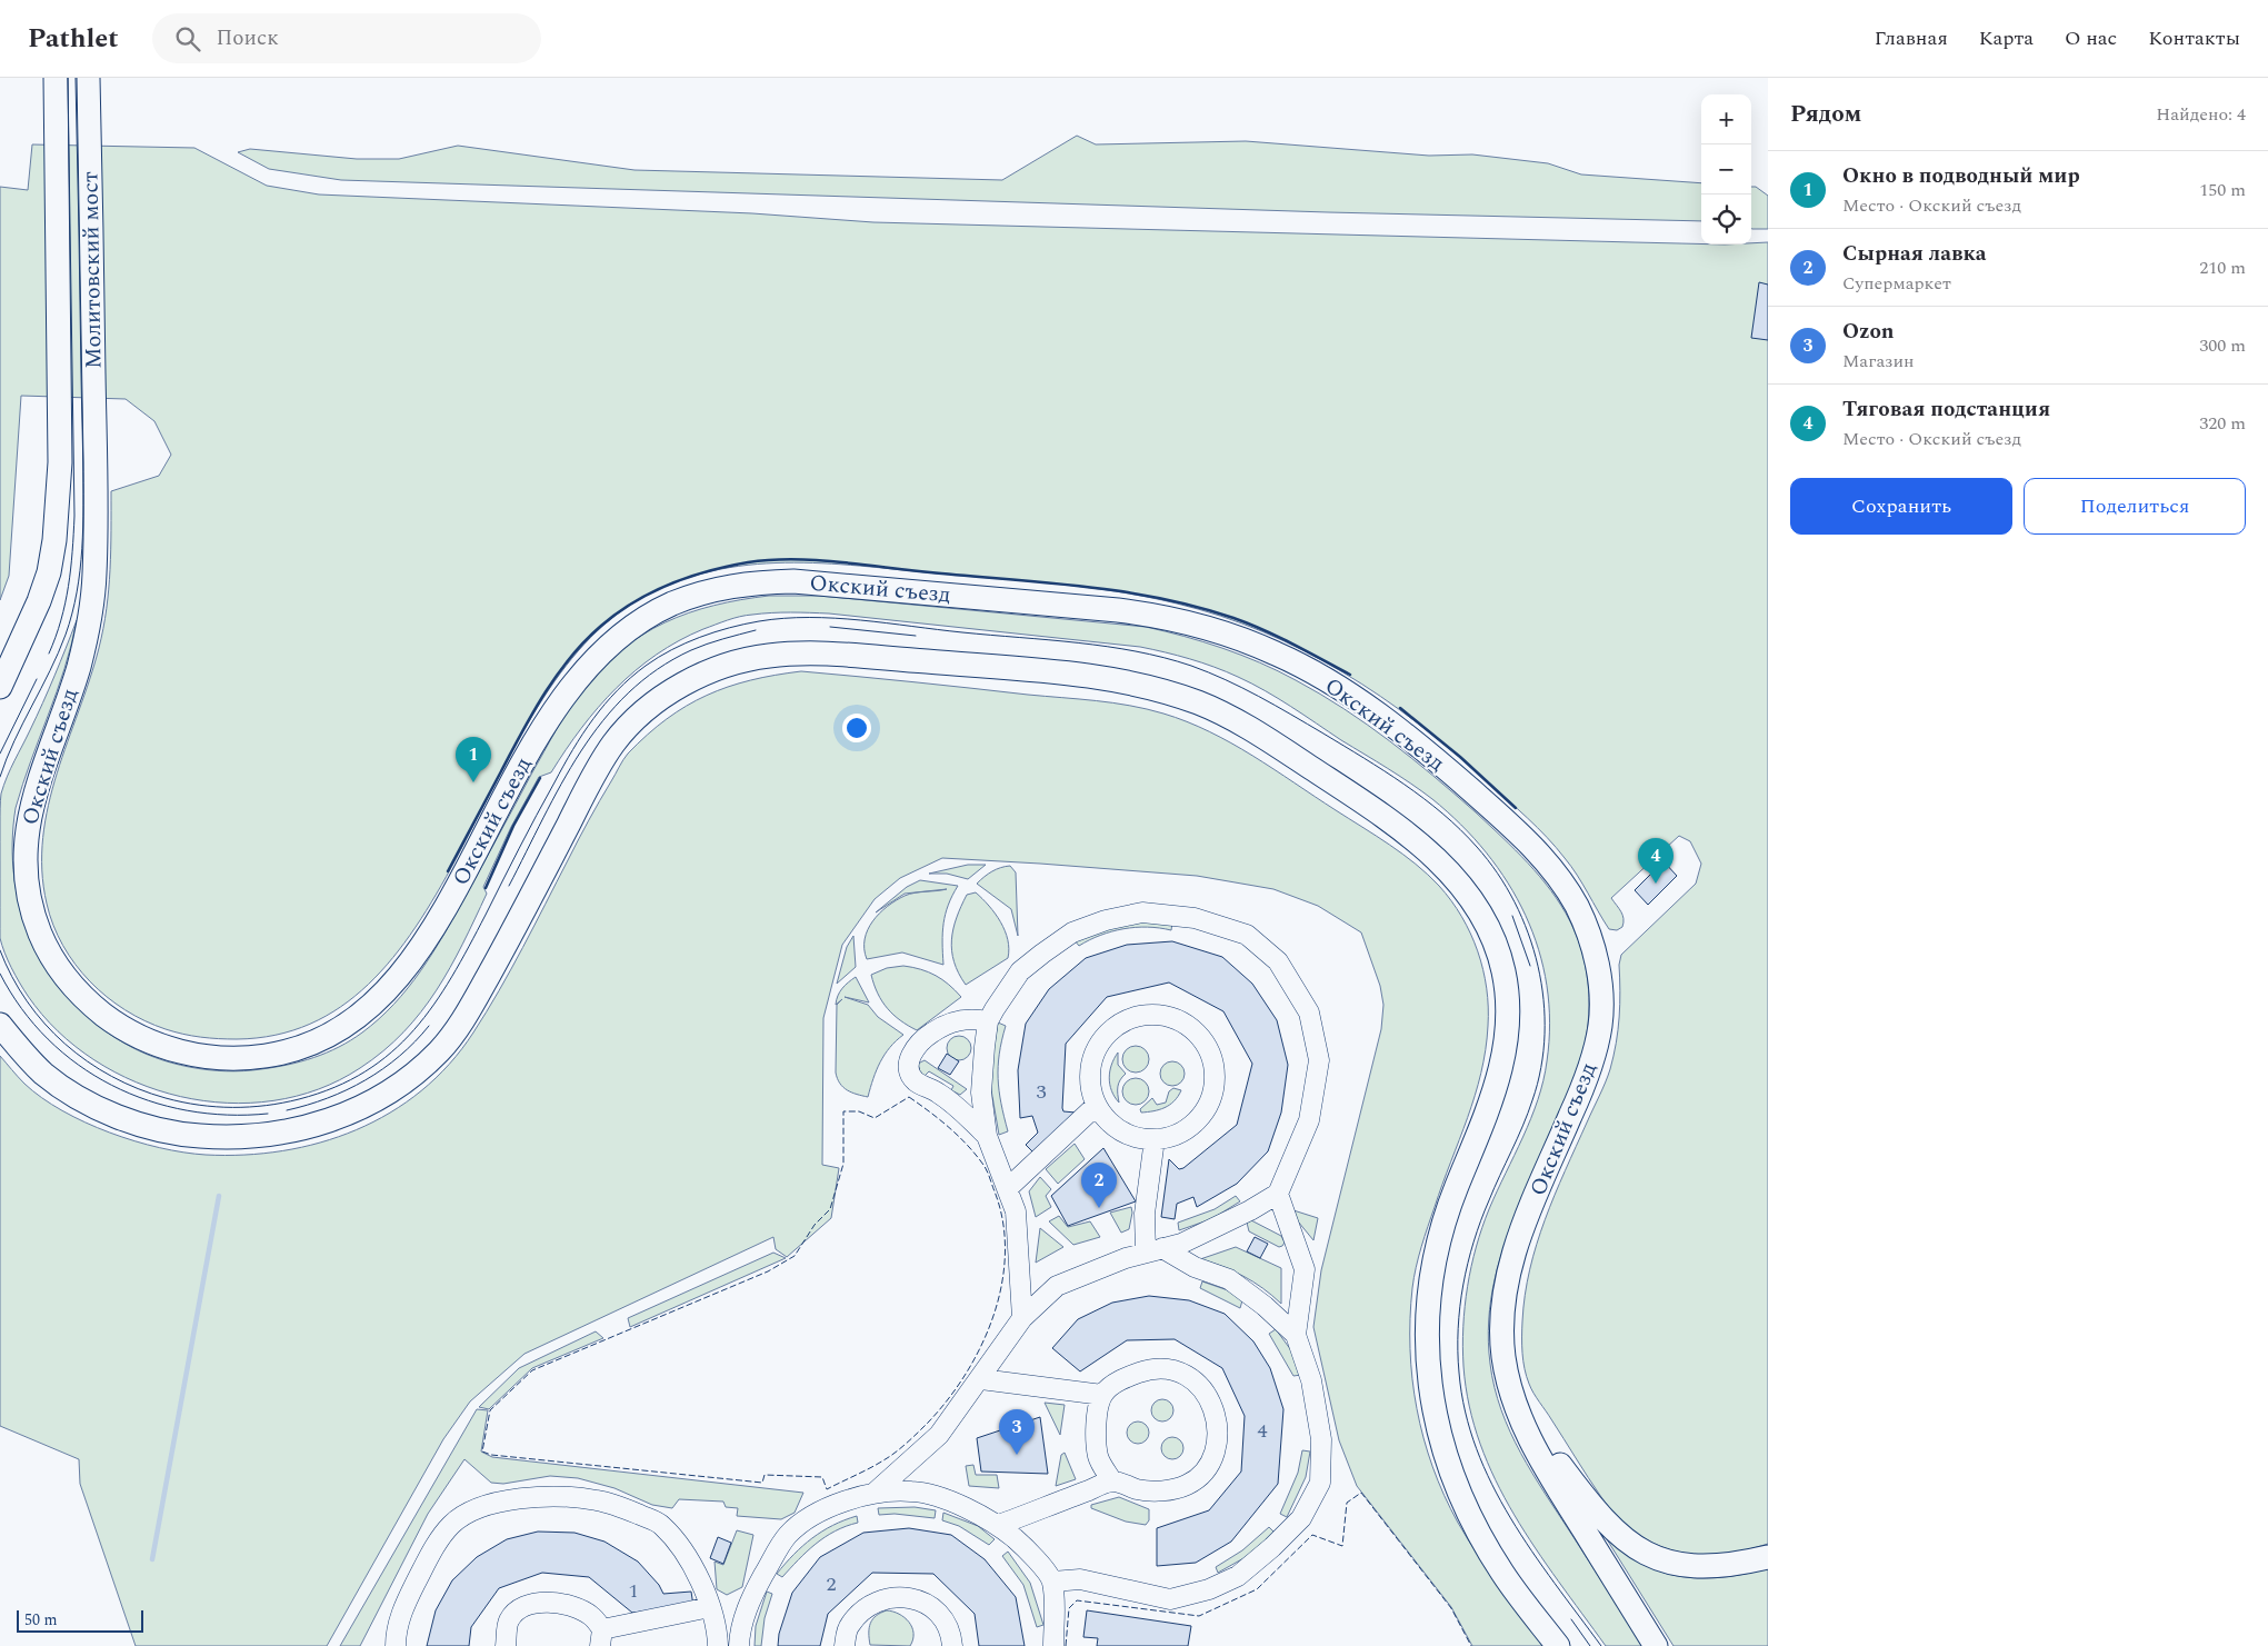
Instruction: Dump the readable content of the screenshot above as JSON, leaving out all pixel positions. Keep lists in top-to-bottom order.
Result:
{
  "streets": {
    "main road": ["Молитовский мост", "Окский съезд"]
  },
  "crossings": [
    ["Молитовский мост", "Окский съезд"]
  ],
  "house_numbers": [
    "3",
    "4",
    "2",
    "1"
  ],
  "scale_bar": "50 m",
  "page": {
    "header": "Pathlet",
    "search": "Поиск",
    "nav": [
      "Главная",
      "Карта",
      "О нас",
      "Контакты"
    ],
    "heading": ["Рядом", "Найдено: 4"],
    "map_buttons": ["+", "−"],
    "list": [
      {
        "mark": "1",
        "name": "Окно в подводный мир",
        "note": "Место · Окский съезд",
        "value": "150 m"
      },
      {
        "mark": "2",
        "name": "Сырная лавка",
        "note": "Супермаркет",
        "value": "210 m"
      },
      {
        "mark": "3",
        "name": "Ozon",
        "note": "Магазин",
        "value": "300 m"
      },
      {
        "mark": "4",
        "name": "Тяговая подстанция",
        "note": "Место · Окский съезд",
        "value": "320 m"
      }
    ],
    "buttons": ["Сохранить", "Поделиться"],
    "pins": [
      "1",
      "4",
      "2",
      "3"
    ],
    "scale": "50 m"
  }
}
